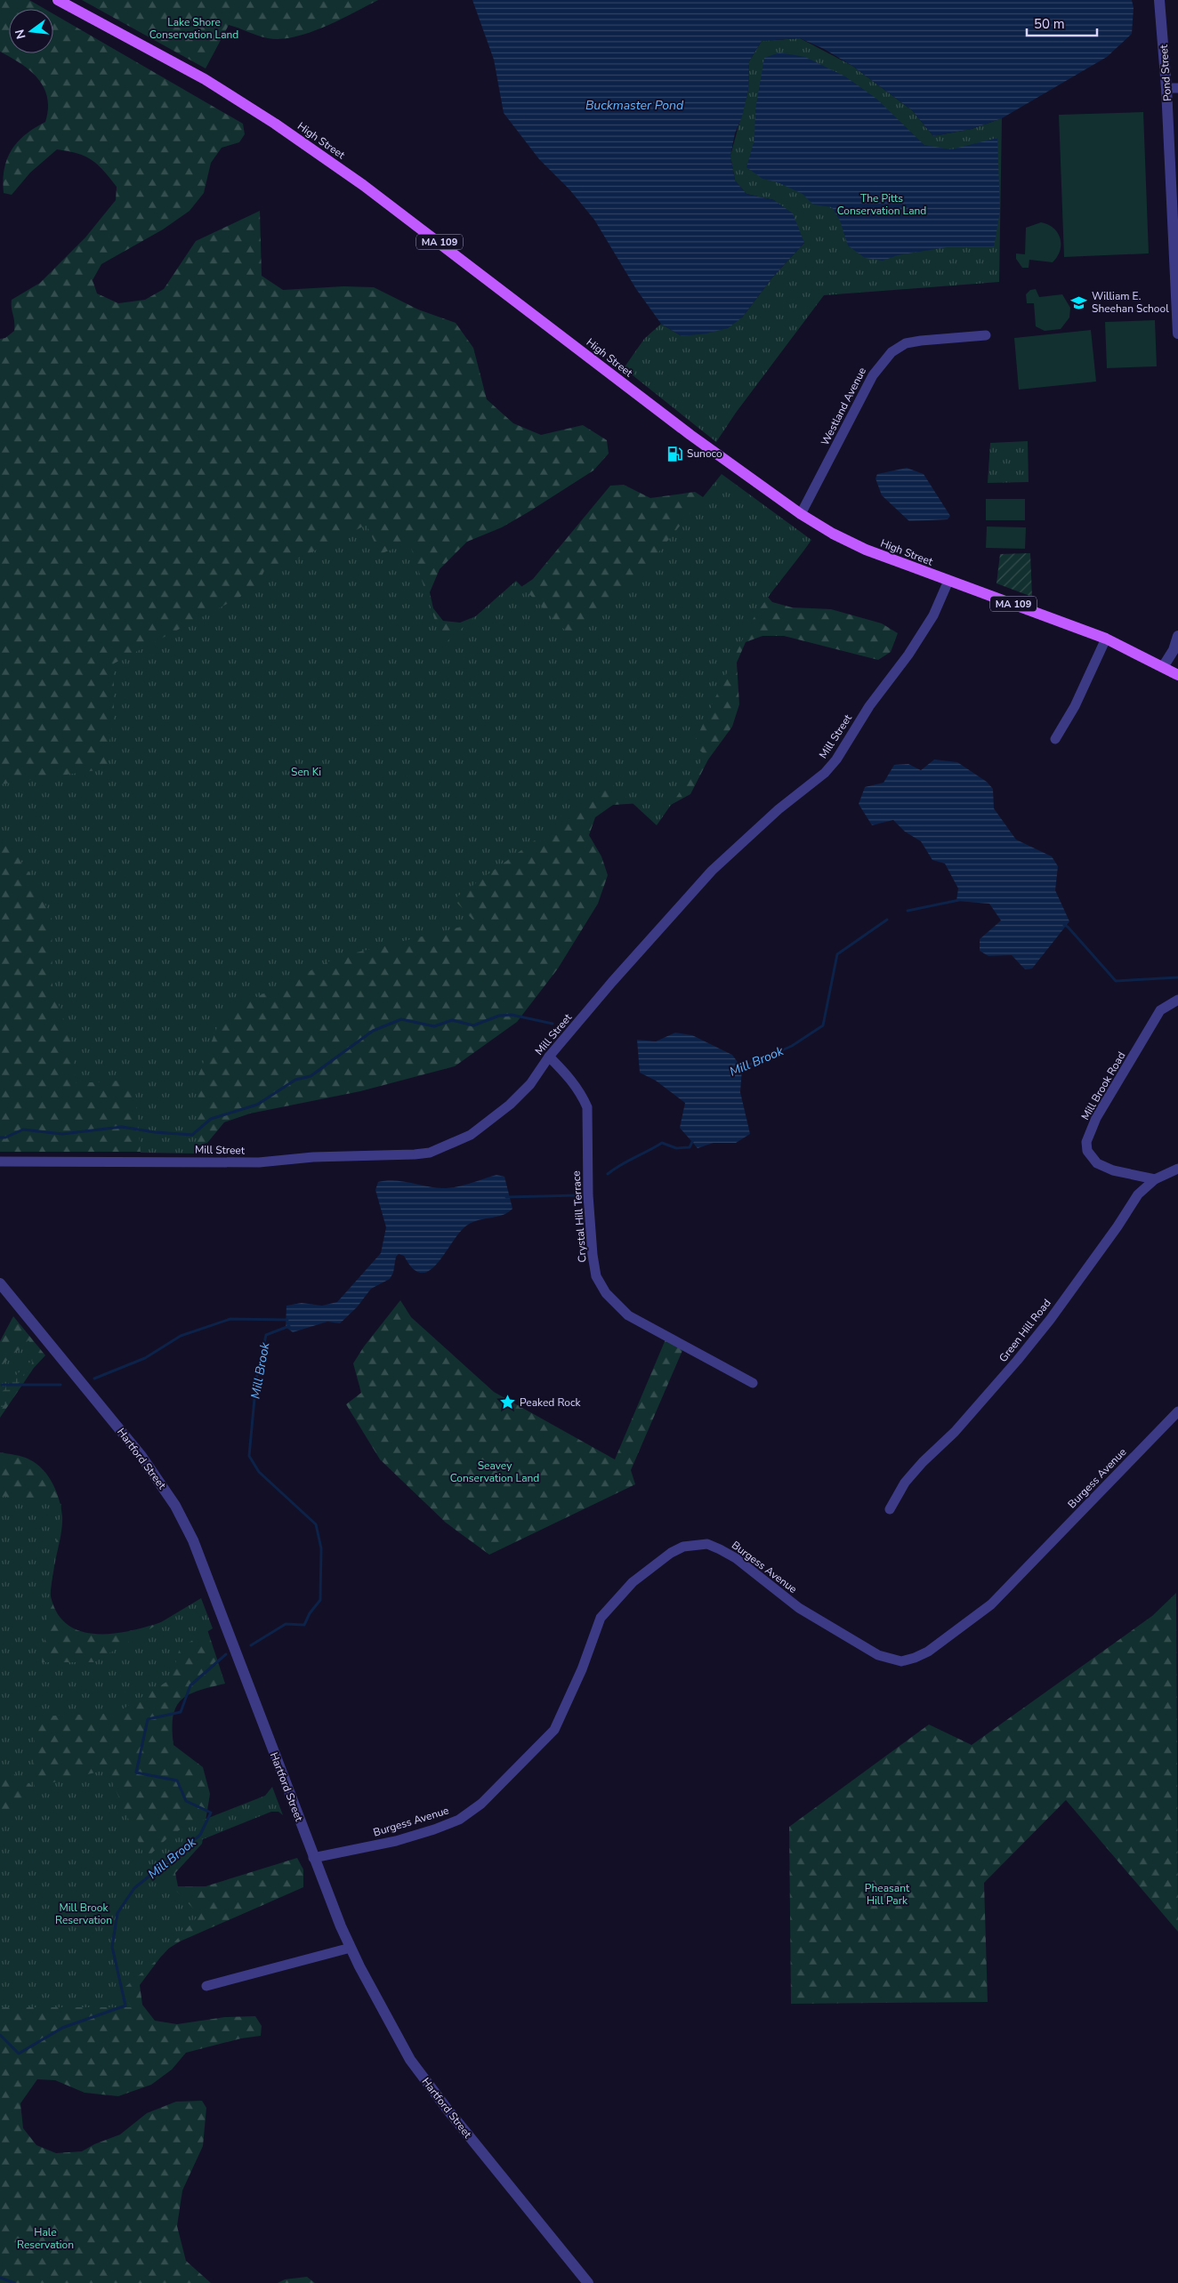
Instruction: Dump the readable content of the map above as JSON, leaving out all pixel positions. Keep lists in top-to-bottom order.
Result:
{
  "streets": {
    "main road": ["High Street", "MA 109"],
    "street": [
      "Pond Street",
      "Westland Avenue",
      "Mill Street",
      "Mill Brook Road",
      "Crystal Hill Terrace",
      "Green Hill Road",
      "Hartford Street",
      "Burgess Avenue"
    ]
  },
  "crossings": [
    ["High Street", "Westland Avenue"],
    ["High Street", "Mill Street"],
    ["Mill Street", "Crystal Hill Terrace"],
    ["Mill Brook Road", "Green Hill Road"],
    ["Hartford Street", "Burgess Avenue"]
  ],
  "water": ["Buckmaster Pond", "Mill Brook"],
  "parks": [
    "Lake Shore Conservation Land",
    "The Pitts Conservation Land",
    "Sen Ki",
    "Seavey Conservation Land",
    "Pheasant Hill Park",
    "Mill Brook Reservation",
    "Hale Reservation"
  ],
  "places": {
    "school or university": ["William E. Sheehan School"],
    "fuel station": ["Sunoco"],
    "place": ["Peaked Rock"]
  },
  "scale_bar": "50 m",
  "north": "left"
}
